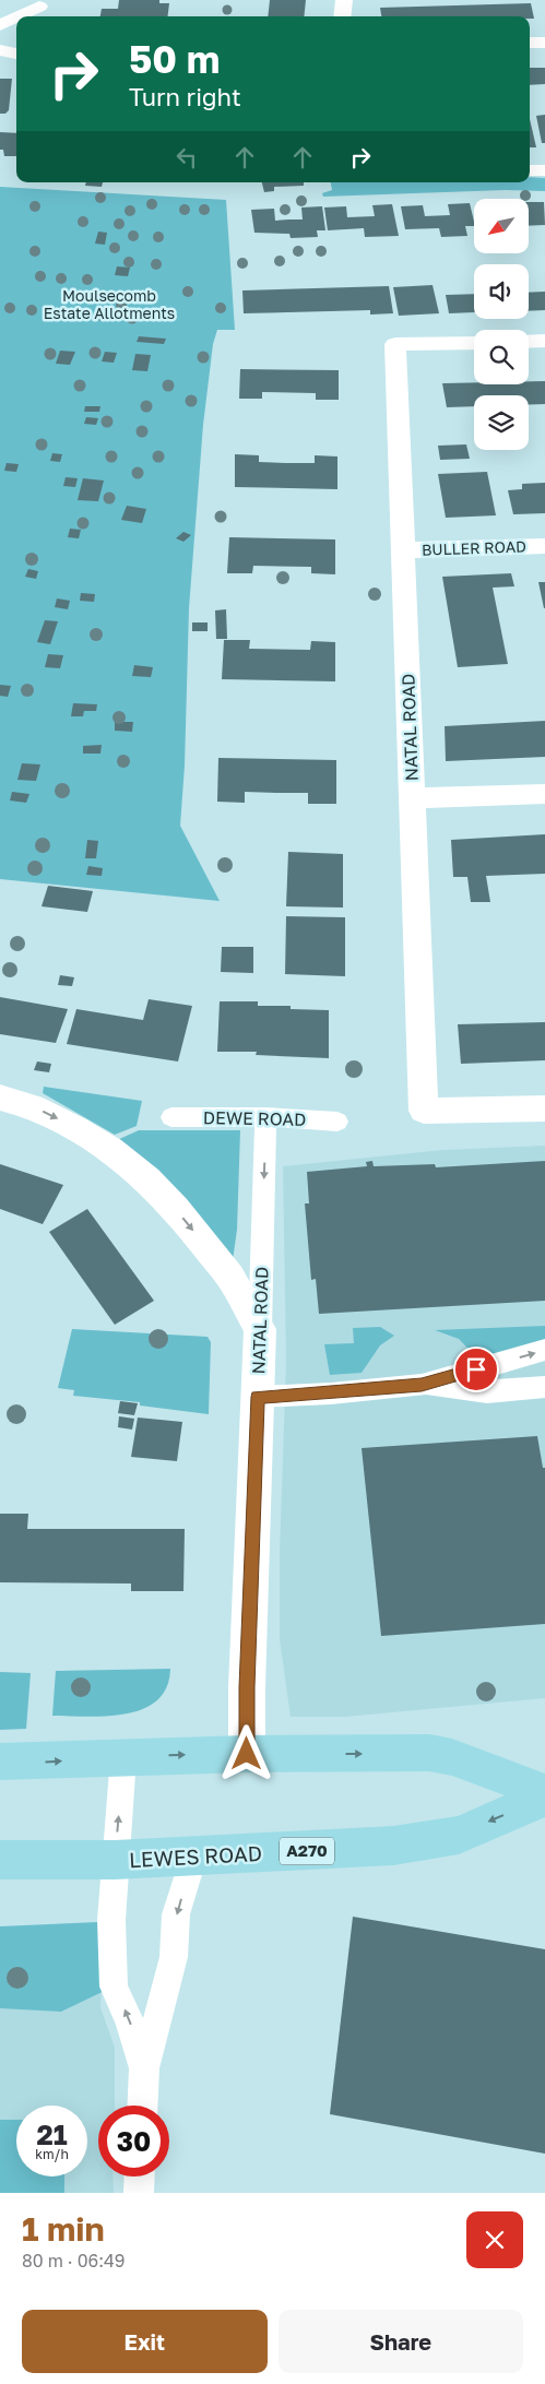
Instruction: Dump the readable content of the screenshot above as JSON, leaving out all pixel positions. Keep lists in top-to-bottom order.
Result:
{
  "streets": {
    "main road": ["A270", "LEWES ROAD"],
    "street": ["BULLER ROAD", "NATAL ROAD"],
    "lane": ["DEWE ROAD"]
  },
  "crossings": [
    ["BULLER ROAD", "NATAL ROAD"],
    ["NATAL ROAD", "DEWE ROAD"]
  ],
  "parks": ["Moulsecomb Estate Allotments"],
  "north": "bottom left",
  "page": {
    "turn": ["50 m", "Turn right"],
    "speed": "21 km/h",
    "limit": "30",
    "heading": ["1 min", "80 m · 06:49"],
    "buttons": ["Exit", "Share"]
  }
}
